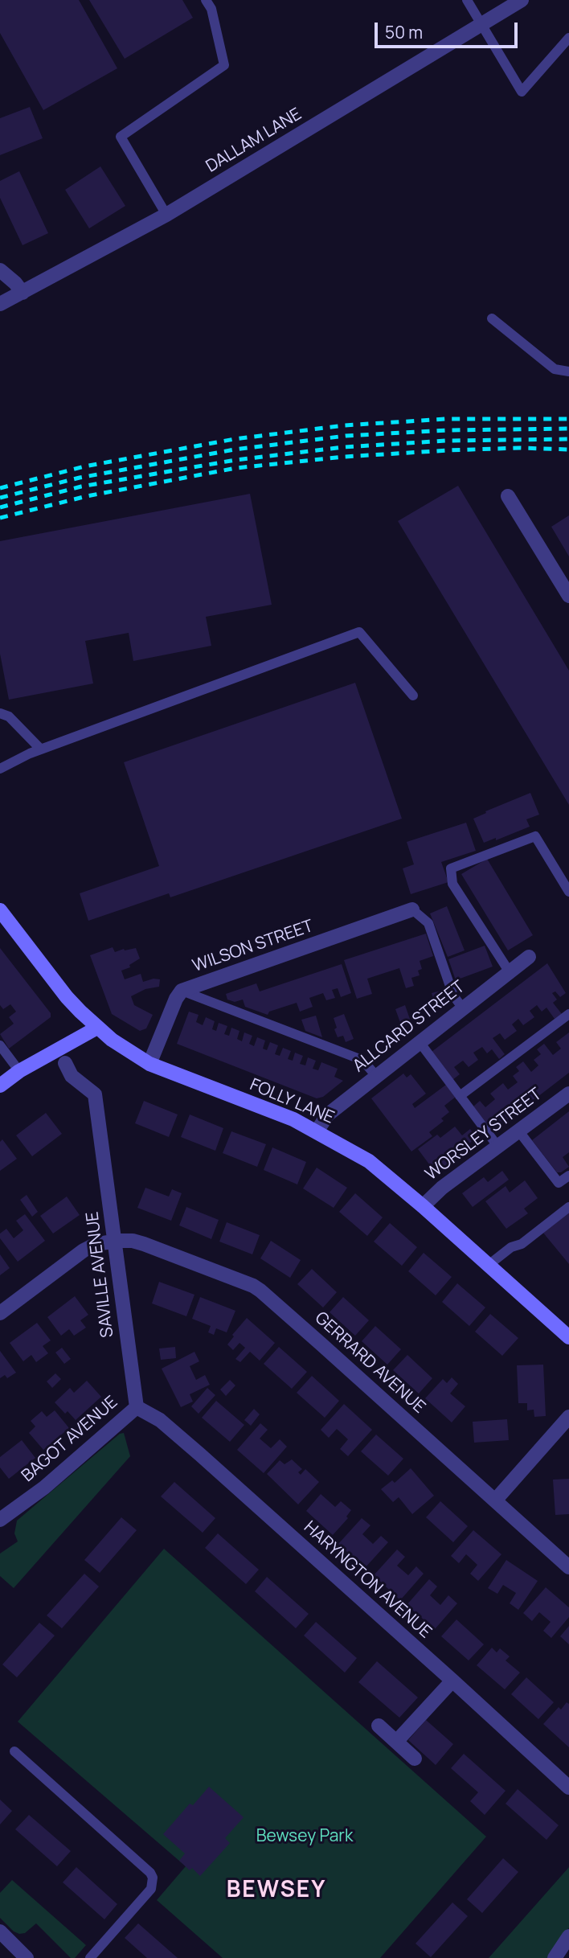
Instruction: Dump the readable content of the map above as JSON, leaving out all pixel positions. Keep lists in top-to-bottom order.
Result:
{
  "streets": {
    "street": [
      "DALLAM LANE",
      "WILSON STREET",
      "ALLCARD STREET",
      "FOLLY LANE",
      "WORSLEY STREET",
      "SAVILLE AVENUE",
      "GERRARD AVENUE",
      "BAGOT AVENUE",
      "HARYNGTON AVENUE"
    ]
  },
  "crossings": [
    ["WILSON STREET", "FOLLY LANE"],
    ["ALLCARD STREET", "FOLLY LANE"],
    ["FOLLY LANE", "WORSLEY STREET"],
    ["SAVILLE AVENUE", "GERRARD AVENUE"],
    ["SAVILLE AVENUE", "BAGOT AVENUE"],
    ["SAVILLE AVENUE", "HARYNGTON AVENUE"],
    ["BAGOT AVENUE", "HARYNGTON AVENUE"]
  ],
  "districts": ["BEWSEY"],
  "parks": ["Bewsey Park"],
  "scale_bar": "50 m"
}
